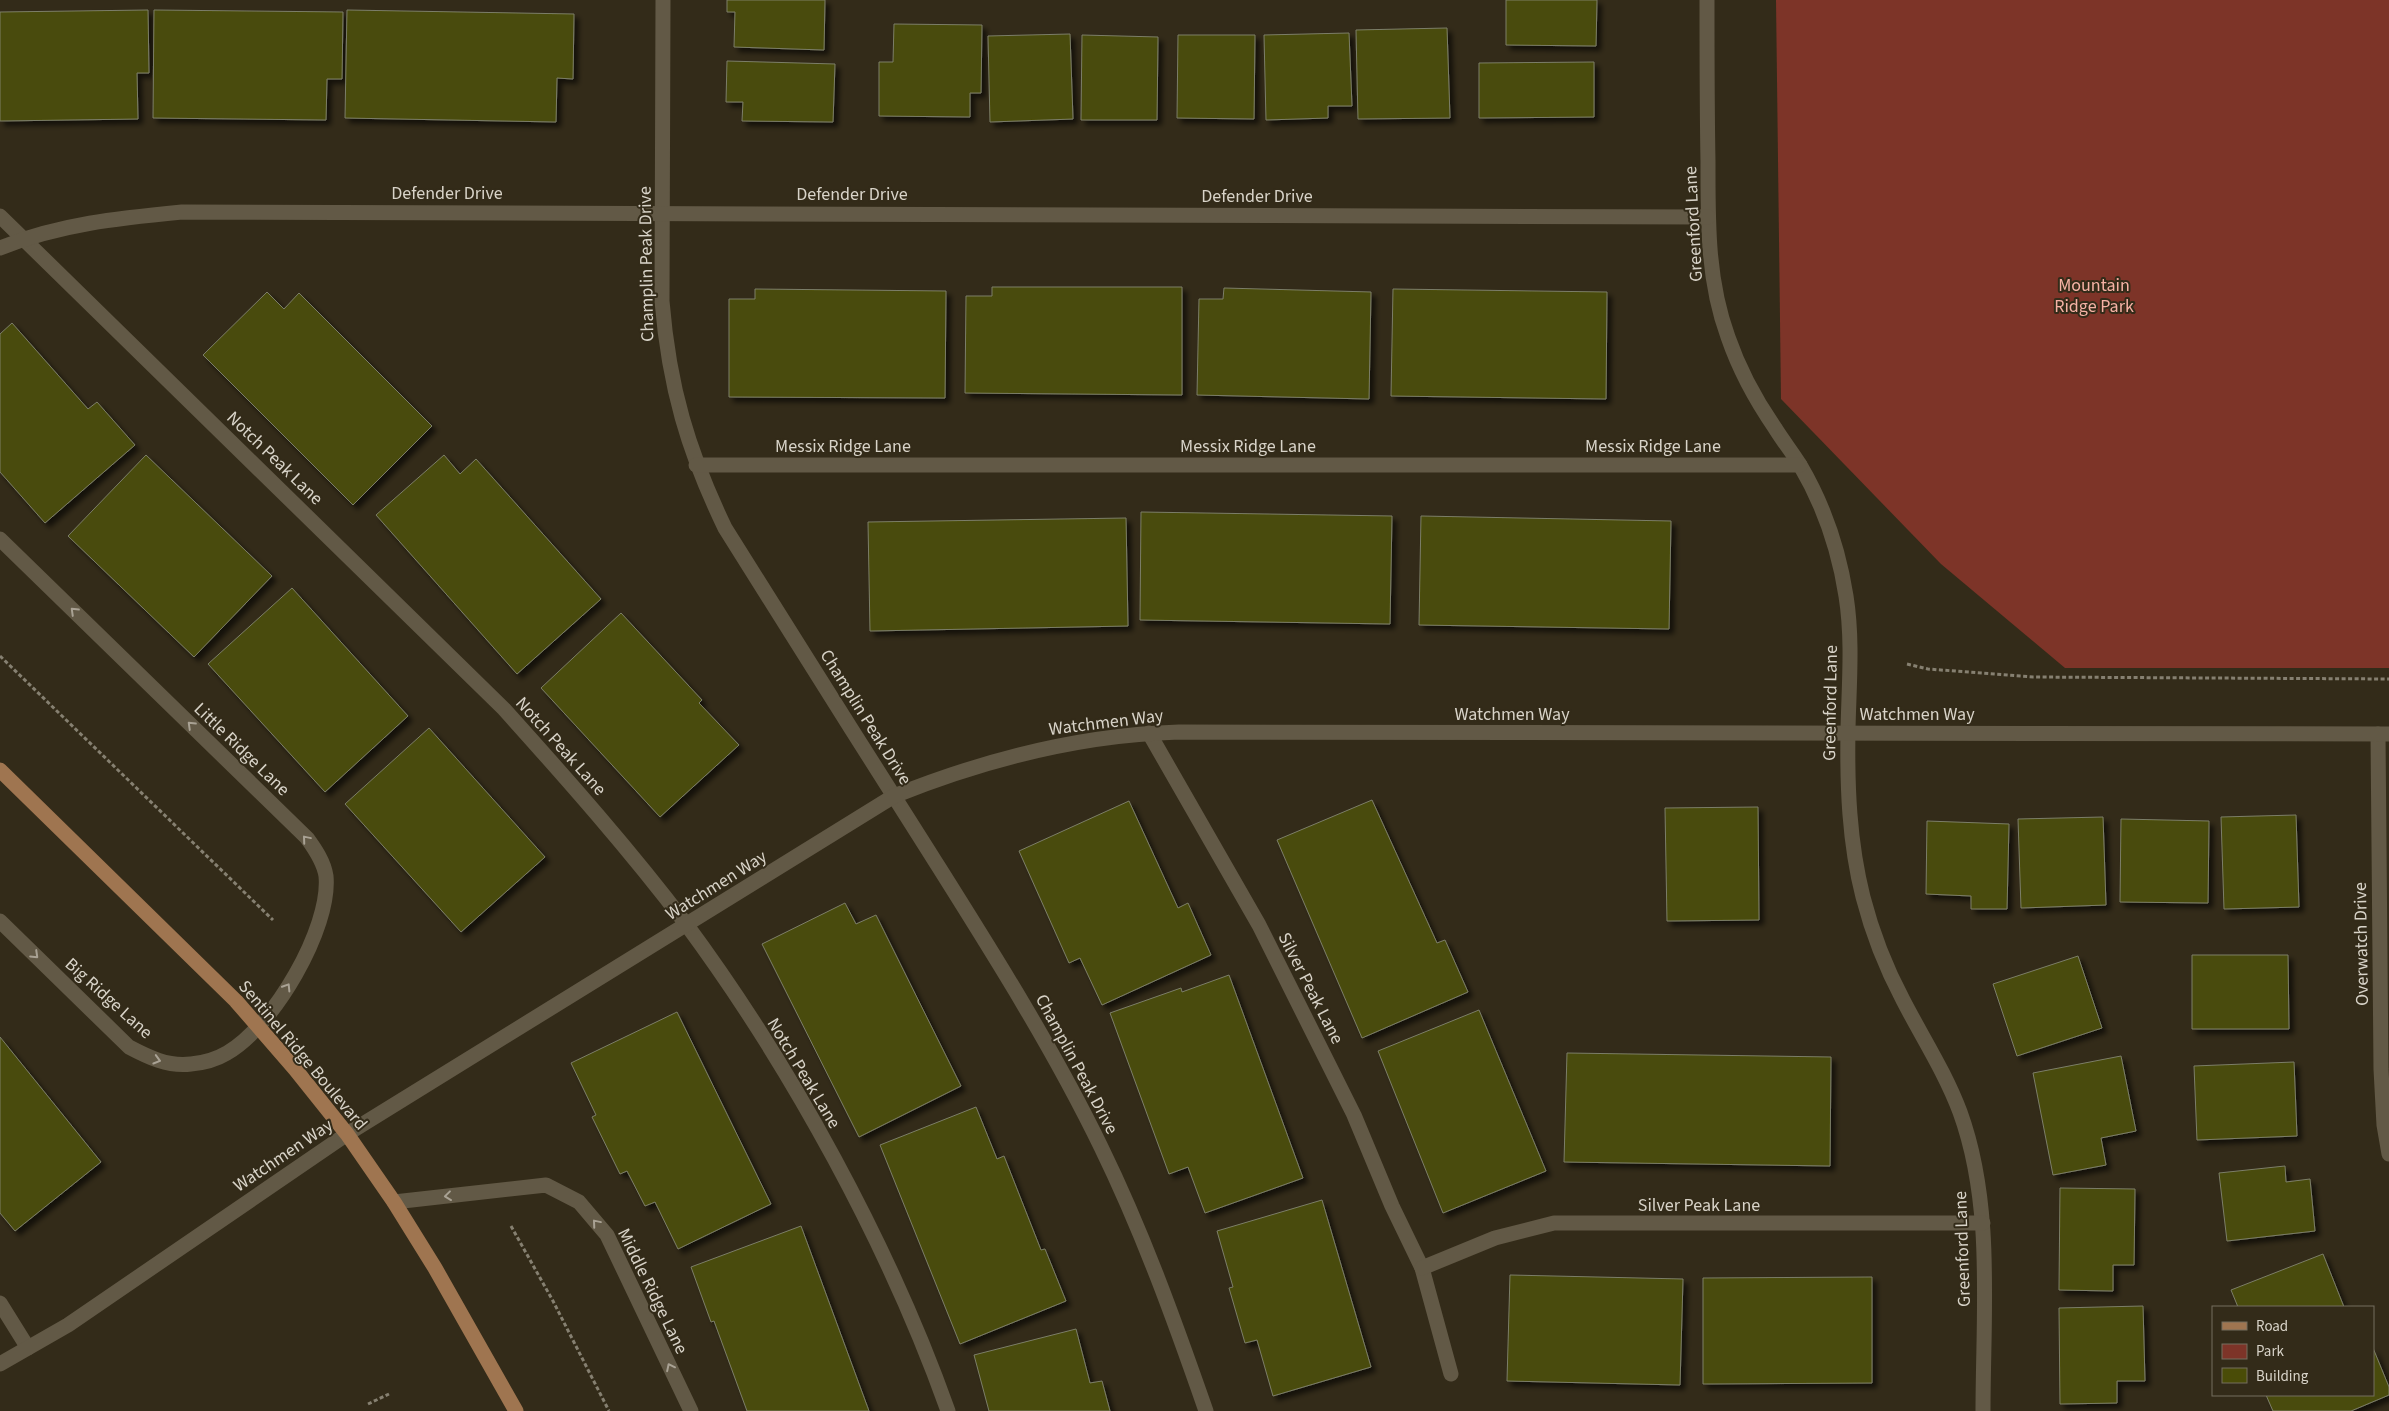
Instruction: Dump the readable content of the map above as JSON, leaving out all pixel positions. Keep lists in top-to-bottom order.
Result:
{
  "streets": {
    "main road": ["Sentinel Ridge Boulevard"],
    "street": [
      "Defender Drive",
      "Greenford Lane",
      "Champlin Peak Drive",
      "Messix Ridge Lane",
      "Notch Peak Lane",
      "Watchmen Way",
      "Little Ridge Lane",
      "Overwatch Drive",
      "Silver Peak Lane",
      "Big Ridge Lane",
      "Middle Ridge Lane"
    ]
  },
  "crossings": [
    ["Defender Drive", "Greenford Lane"],
    ["Defender Drive", "Champlin Peak Drive"],
    ["Defender Drive", "Notch Peak Lane"],
    ["Greenford Lane", "Messix Ridge Lane"],
    ["Greenford Lane", "Watchmen Way"],
    ["Greenford Lane", "Silver Peak Lane"],
    ["Champlin Peak Drive", "Messix Ridge Lane"],
    ["Champlin Peak Drive", "Watchmen Way"],
    ["Notch Peak Lane", "Watchmen Way"],
    ["Watchmen Way", "Overwatch Drive"],
    ["Watchmen Way", "Silver Peak Lane"],
    ["Watchmen Way", "Sentinel Ridge Boulevard"],
    ["Little Ridge Lane", "Big Ridge Lane"],
    ["Little Ridge Lane", "Sentinel Ridge Boulevard"],
    ["Big Ridge Lane", "Sentinel Ridge Boulevard"],
    ["Sentinel Ridge Boulevard", "Middle Ridge Lane"]
  ],
  "one_way": ["Little Ridge Lane", "Big Ridge Lane", "Middle Ridge Lane"],
  "parks": ["Mountain Ridge Park"],
  "legend": ["Road", "Park", "Building"]
}
